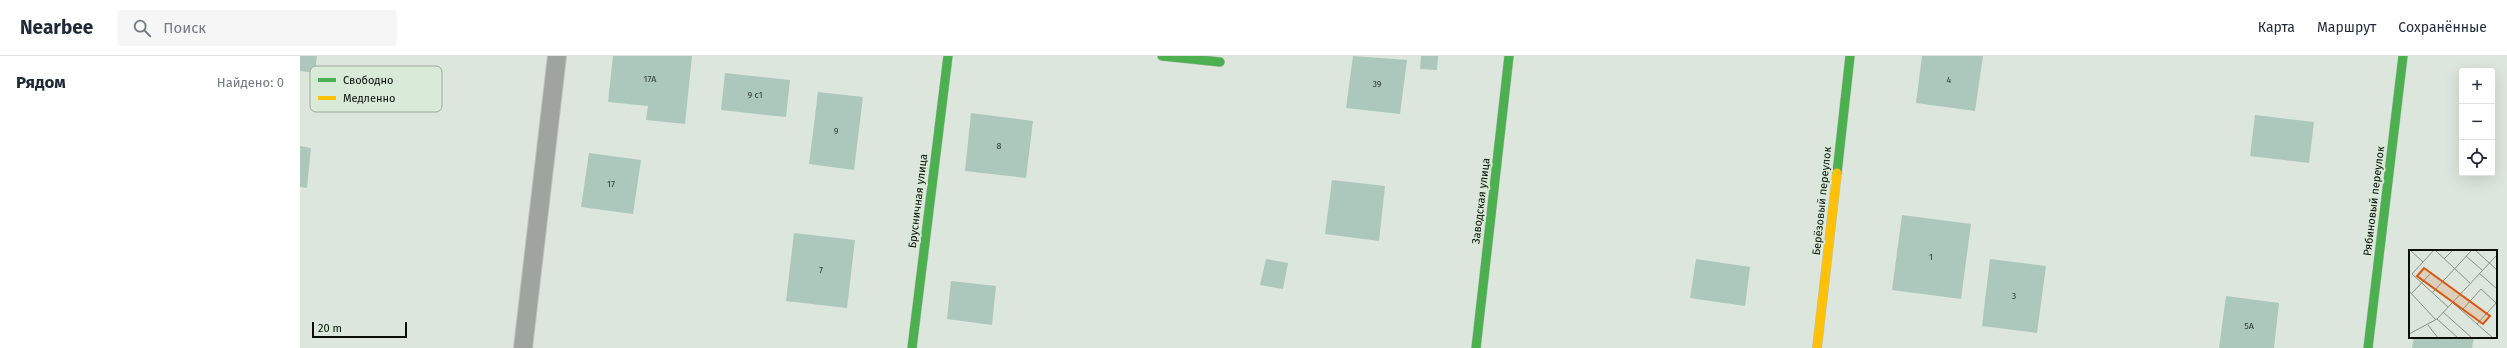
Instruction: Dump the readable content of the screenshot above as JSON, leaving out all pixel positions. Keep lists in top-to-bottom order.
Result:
{
  "streets": {
    "street": [
      "Брусничная улица",
      "Заводская улица",
      "Берёзовый переулок",
      "Рябиновый переулок"
    ]
  },
  "house_numbers": [
    "17А",
    "4",
    "39",
    "9 с1",
    "9",
    "8",
    "17",
    "1",
    "7",
    "3",
    "5А"
  ],
  "legend": ["Свободно", "Медленно"],
  "scale_bar": "20 m",
  "page": {
    "header": "Nearbee",
    "search": "Поиск",
    "nav": ["Карта", "Маршрут", "Сохранённые"],
    "heading": ["Рядом", "Найдено: 0"],
    "map_buttons": ["+", "−"],
    "scale": "20 m"
  }
}
